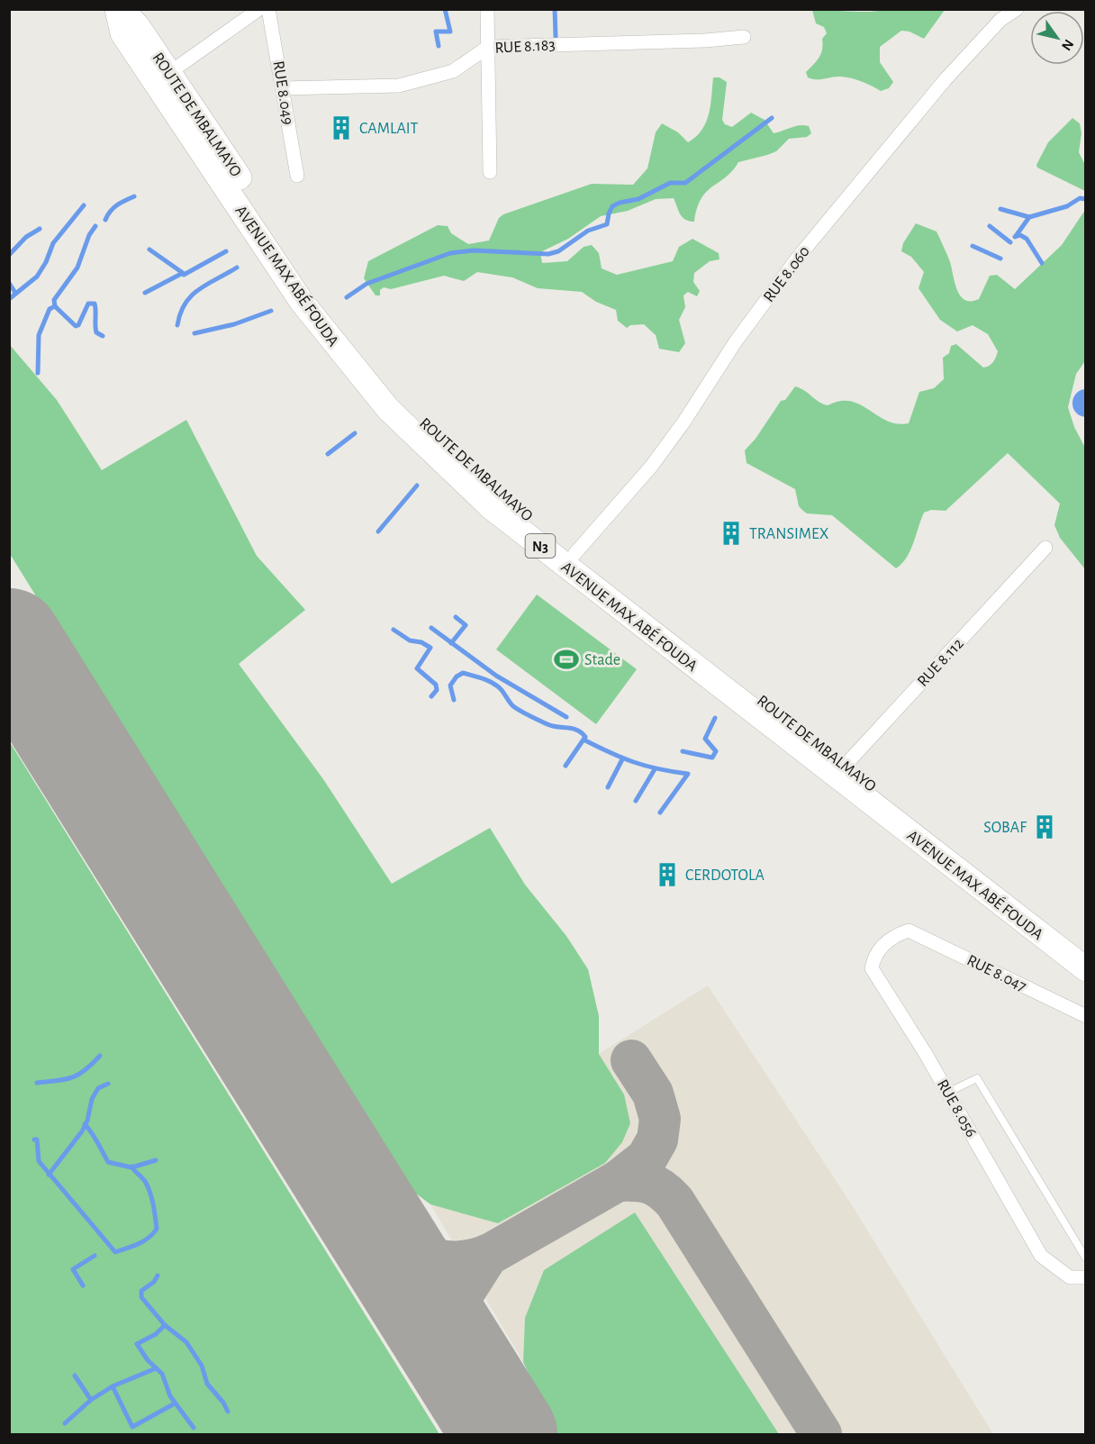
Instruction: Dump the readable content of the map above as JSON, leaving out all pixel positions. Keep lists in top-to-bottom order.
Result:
{
  "streets": {
    "highway": ["ROUTE DE MBALMAYO", "AVENUE MAX ABÉ FOUDA", "N3"],
    "street": [
      "RUE 8.183",
      "RUE 8.049",
      "RUE 8.060",
      "RUE 8.112",
      "RUE 8.047",
      "RUE 8.056"
    ]
  },
  "crossings": [
    ["RUE 8.183", "RUE 8.049"],
    ["ROUTE DE MBALMAYO", "RUE 8.060"],
    ["ROUTE DE MBALMAYO", "AVENUE MAX ABÉ FOUDA"],
    ["ROUTE DE MBALMAYO", "RUE 8.112"],
    ["AVENUE MAX ABÉ FOUDA", "RUE 8.112"],
    ["RUE 8.047", "RUE 8.056"]
  ],
  "places": {
    "building": [
      "CAMLAIT",
      "TRANSIMEX",
      "SOBAF",
      "CERDOTOLA"
    ],
    "sports": ["Stade"]
  },
  "north": "bottom right"
}
